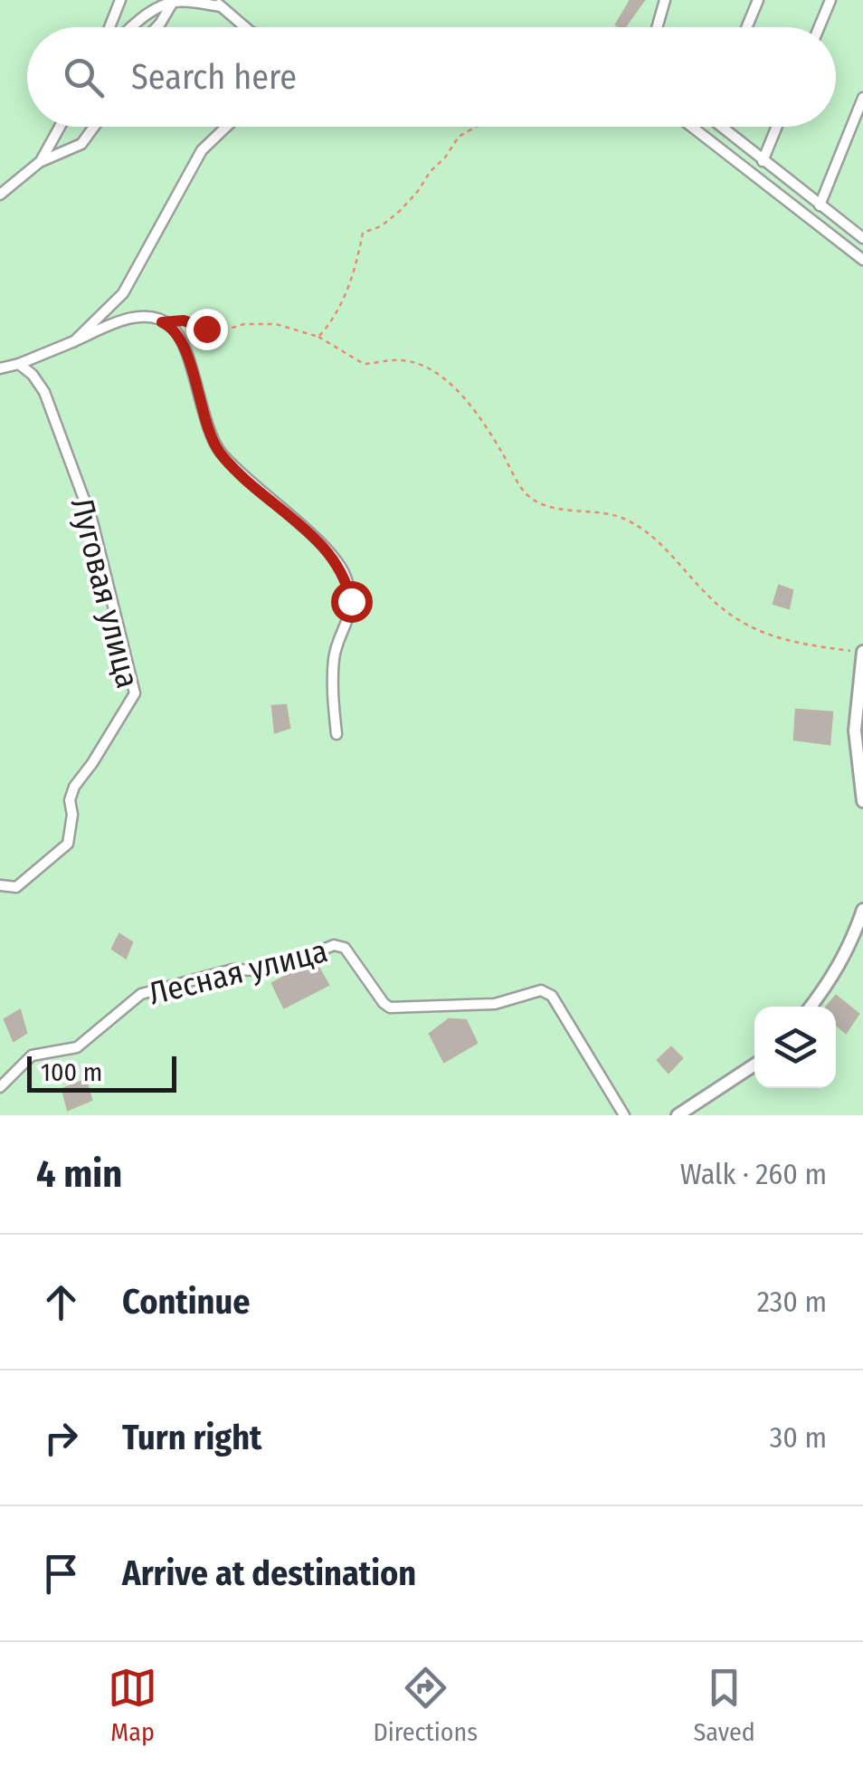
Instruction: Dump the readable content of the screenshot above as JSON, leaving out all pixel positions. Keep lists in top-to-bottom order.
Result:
{
  "streets": {
    "street": ["Луговая улица", "Лесная улица"]
  },
  "scale_bar": "100 m",
  "page": {
    "search": "Search here",
    "scale": "100 m",
    "heading": ["4 min", "Walk · 260 m"],
    "list": [
      ["Continue", "230 m"],
      ["Turn right", "30 m"],
      "Arrive at destination"
    ],
    "nav": ["Map", "Directions", "Saved"]
  }
}
